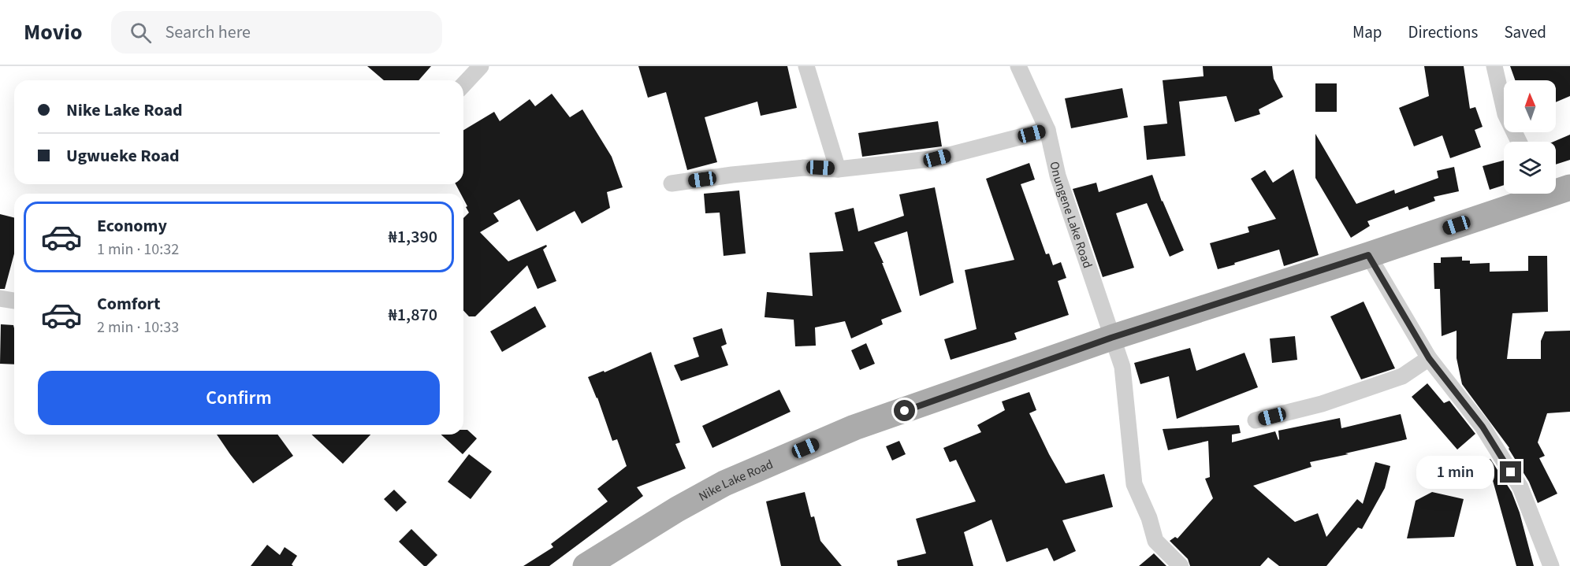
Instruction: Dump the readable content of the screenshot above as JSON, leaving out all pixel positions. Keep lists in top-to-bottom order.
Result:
{
  "streets": {
    "main road": ["Nike Lake Road"],
    "street": ["Onungene Lake Road"]
  },
  "crossings": [
    ["Onungene Lake Road", "Nike Lake Road"]
  ],
  "north": "top",
  "page": {
    "header": "Movio",
    "search": "Search here",
    "nav": ["Map", "Directions", "Saved"],
    "banner": ["Nike Lake Road", "Ugwueke Road"],
    "list": [
      {
        "name": "Economy",
        "note": "1 min · 10:32",
        "value": "₦1,390"
      },
      {
        "name": "Comfort",
        "note": "2 min · 10:33",
        "value": "₦1,870"
      }
    ],
    "buttons": "Confirm",
    "bubble": "1 min"
  }
}
